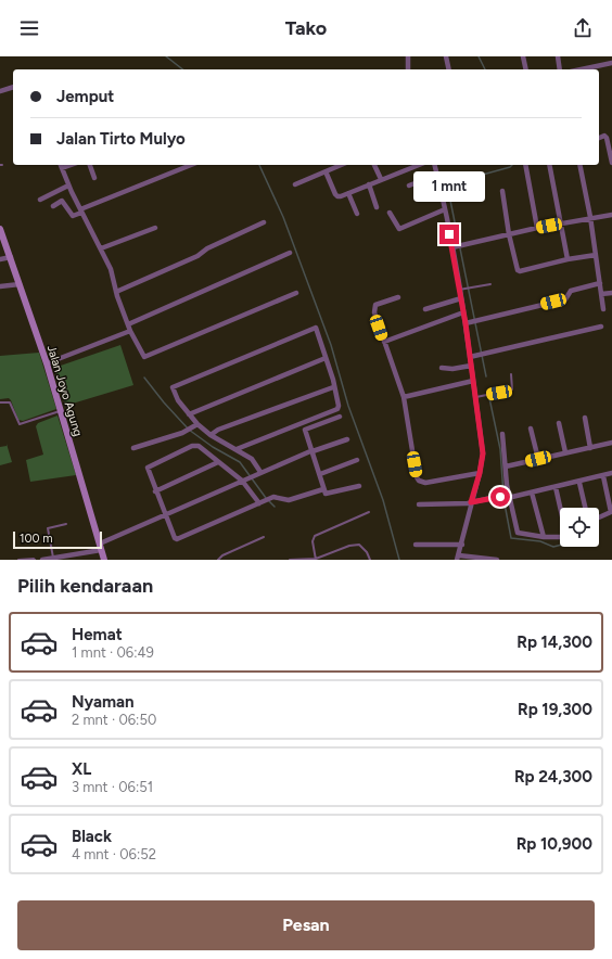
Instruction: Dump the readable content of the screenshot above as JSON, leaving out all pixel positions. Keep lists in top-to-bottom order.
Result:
{
  "streets": {
    "main road": ["Jalan Joyo Agung"]
  },
  "scale_bar": "100 m",
  "page": {
    "header": "Tako",
    "banner": ["Jemput", "Jalan Tirto Mulyo"],
    "bubble": "1 mnt",
    "scale": "100 m",
    "heading": "Pilih kendaraan",
    "list": [
      {
        "name": "Hemat",
        "note": "1 mnt · 06:49",
        "value": "Rp 14,300"
      },
      {
        "name": "Nyaman",
        "note": "2 mnt · 06:50",
        "value": "Rp 19,300"
      },
      {
        "name": "XL",
        "note": "3 mnt · 06:51",
        "value": "Rp 24,300"
      },
      {
        "name": "Black",
        "note": "4 mnt · 06:52",
        "value": "Rp 10,900"
      }
    ],
    "buttons": "Pesan"
  }
}
